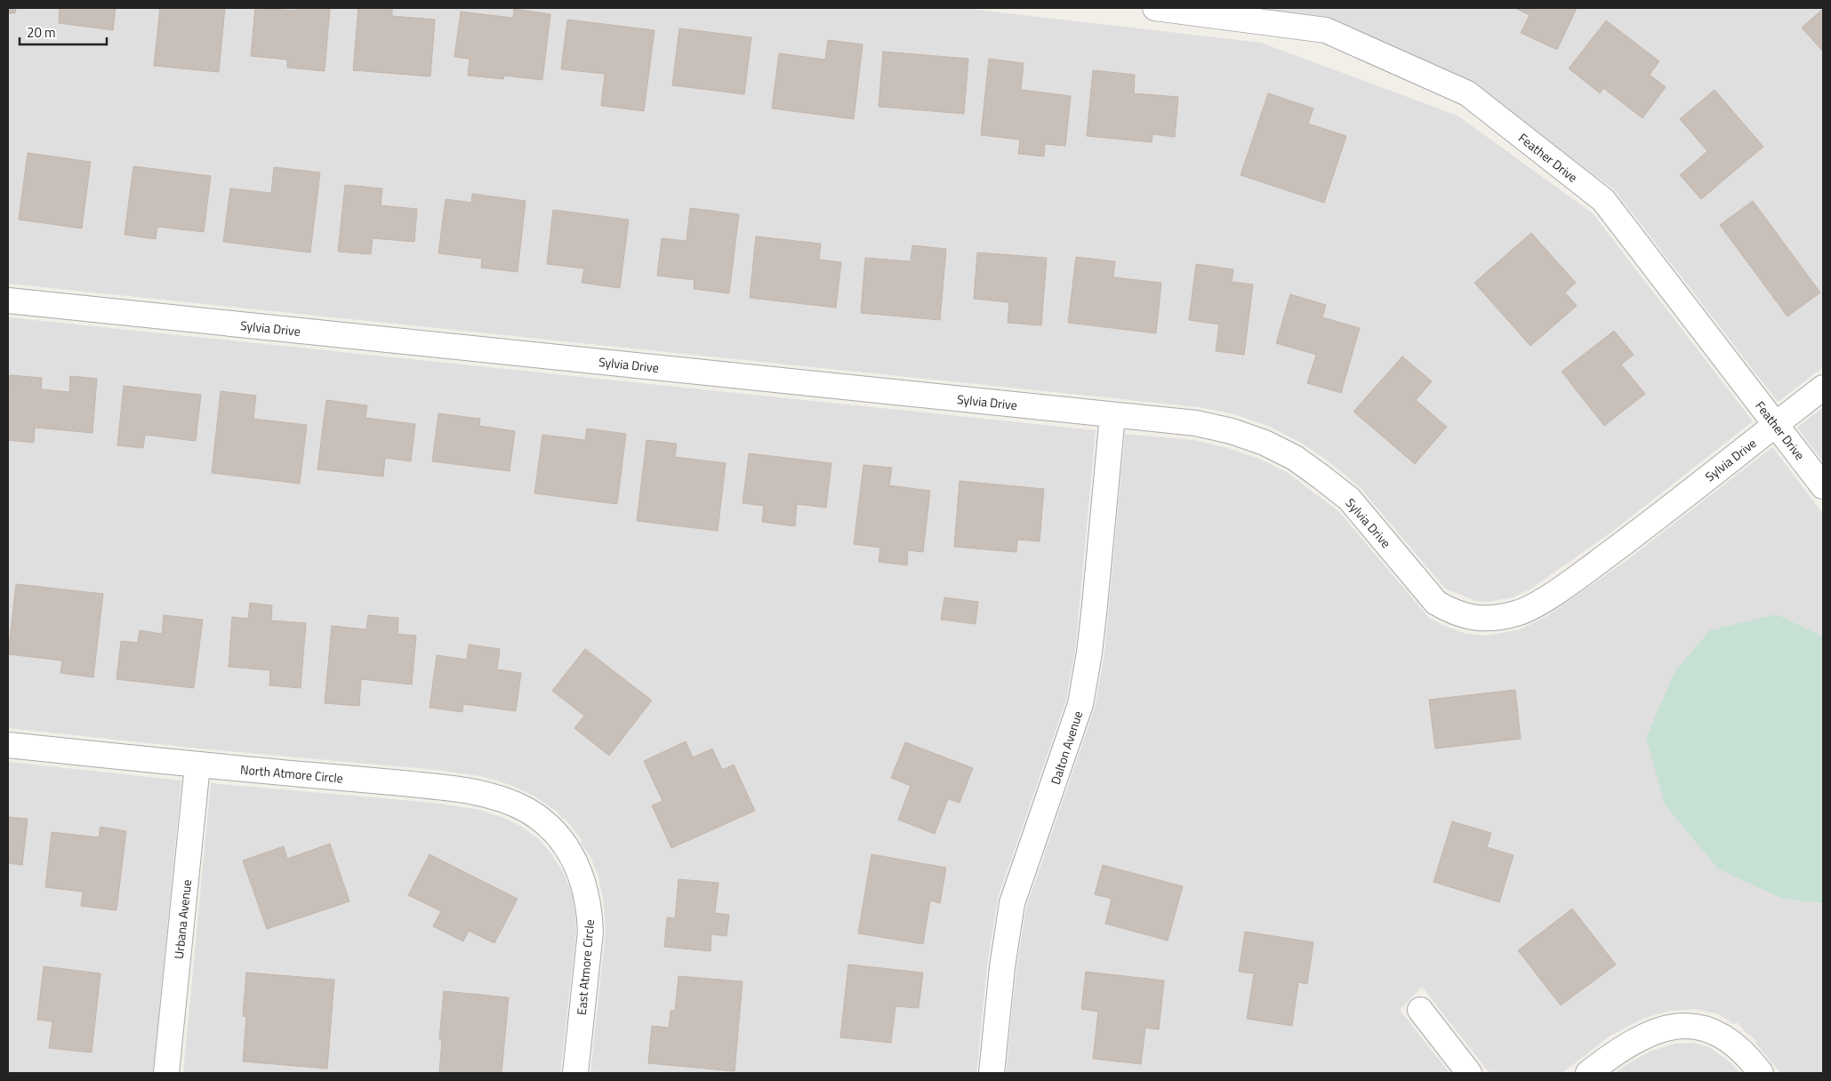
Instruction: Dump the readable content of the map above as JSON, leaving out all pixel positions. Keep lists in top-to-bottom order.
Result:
{
  "streets": {
    "street": [
      "Feather Drive",
      "Sylvia Drive",
      "Dalton Avenue",
      "North Atmore Circle",
      "Urbana Avenue",
      "East Atmore Circle"
    ]
  },
  "crossings": [
    ["Feather Drive", "Sylvia Drive"],
    ["Sylvia Drive", "Dalton Avenue"],
    ["North Atmore Circle", "Urbana Avenue"],
    ["North Atmore Circle", "East Atmore Circle"]
  ],
  "scale_bar": "20 m"
}
